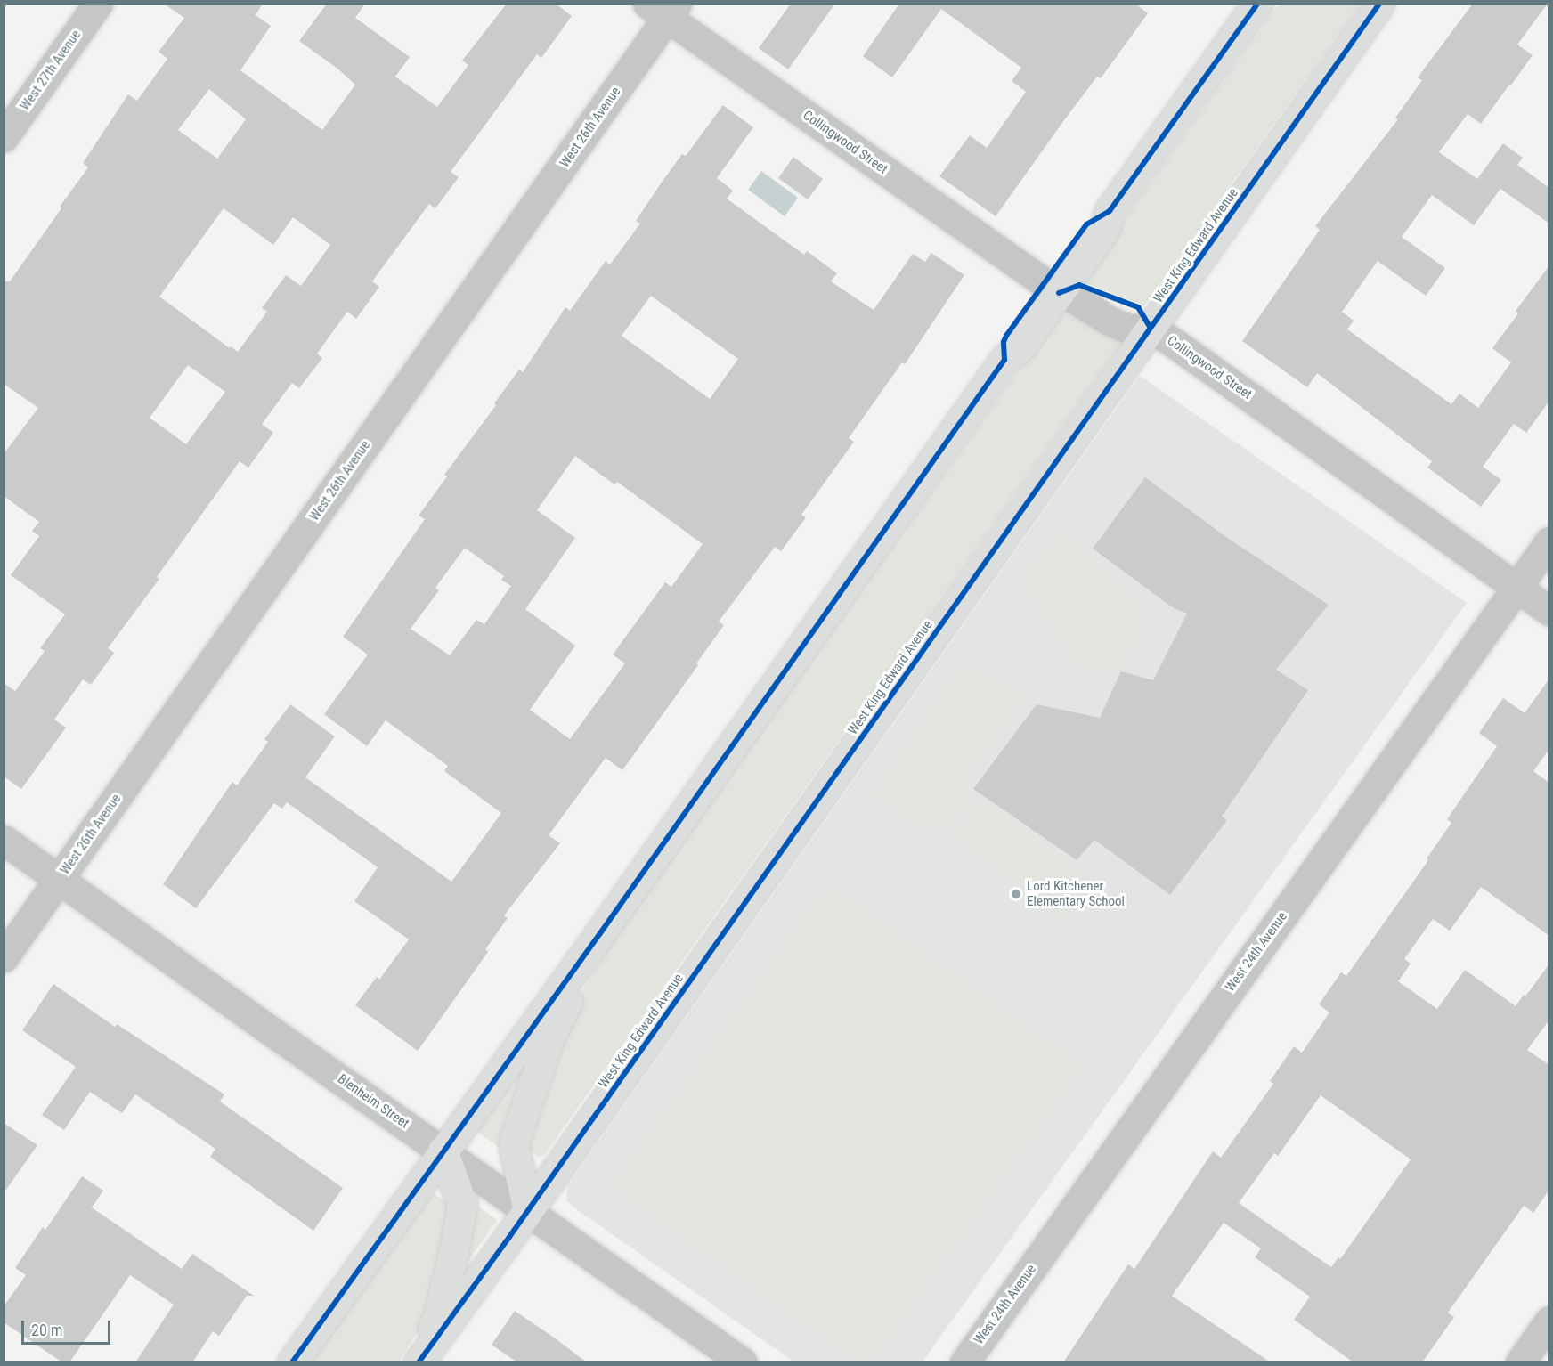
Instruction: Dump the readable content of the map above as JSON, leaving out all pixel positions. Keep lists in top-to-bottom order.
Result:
{
  "streets": {
    "main road": ["West King Edward Avenue"],
    "street": [
      "West 27th Avenue",
      "West 26th Avenue",
      "Collingwood Street",
      "West 24th Avenue",
      "Blenheim Street"
    ]
  },
  "crossings": [
    ["West 26th Avenue", "Collingwood Street"],
    ["West 26th Avenue", "Blenheim Street"],
    ["Collingwood Street", "West King Edward Avenue"],
    ["Collingwood Street", "West 24th Avenue"],
    ["West King Edward Avenue", "Blenheim Street"]
  ],
  "places": ["Lord Kitchener Elementary School"],
  "scale_bar": "20 m"
}
